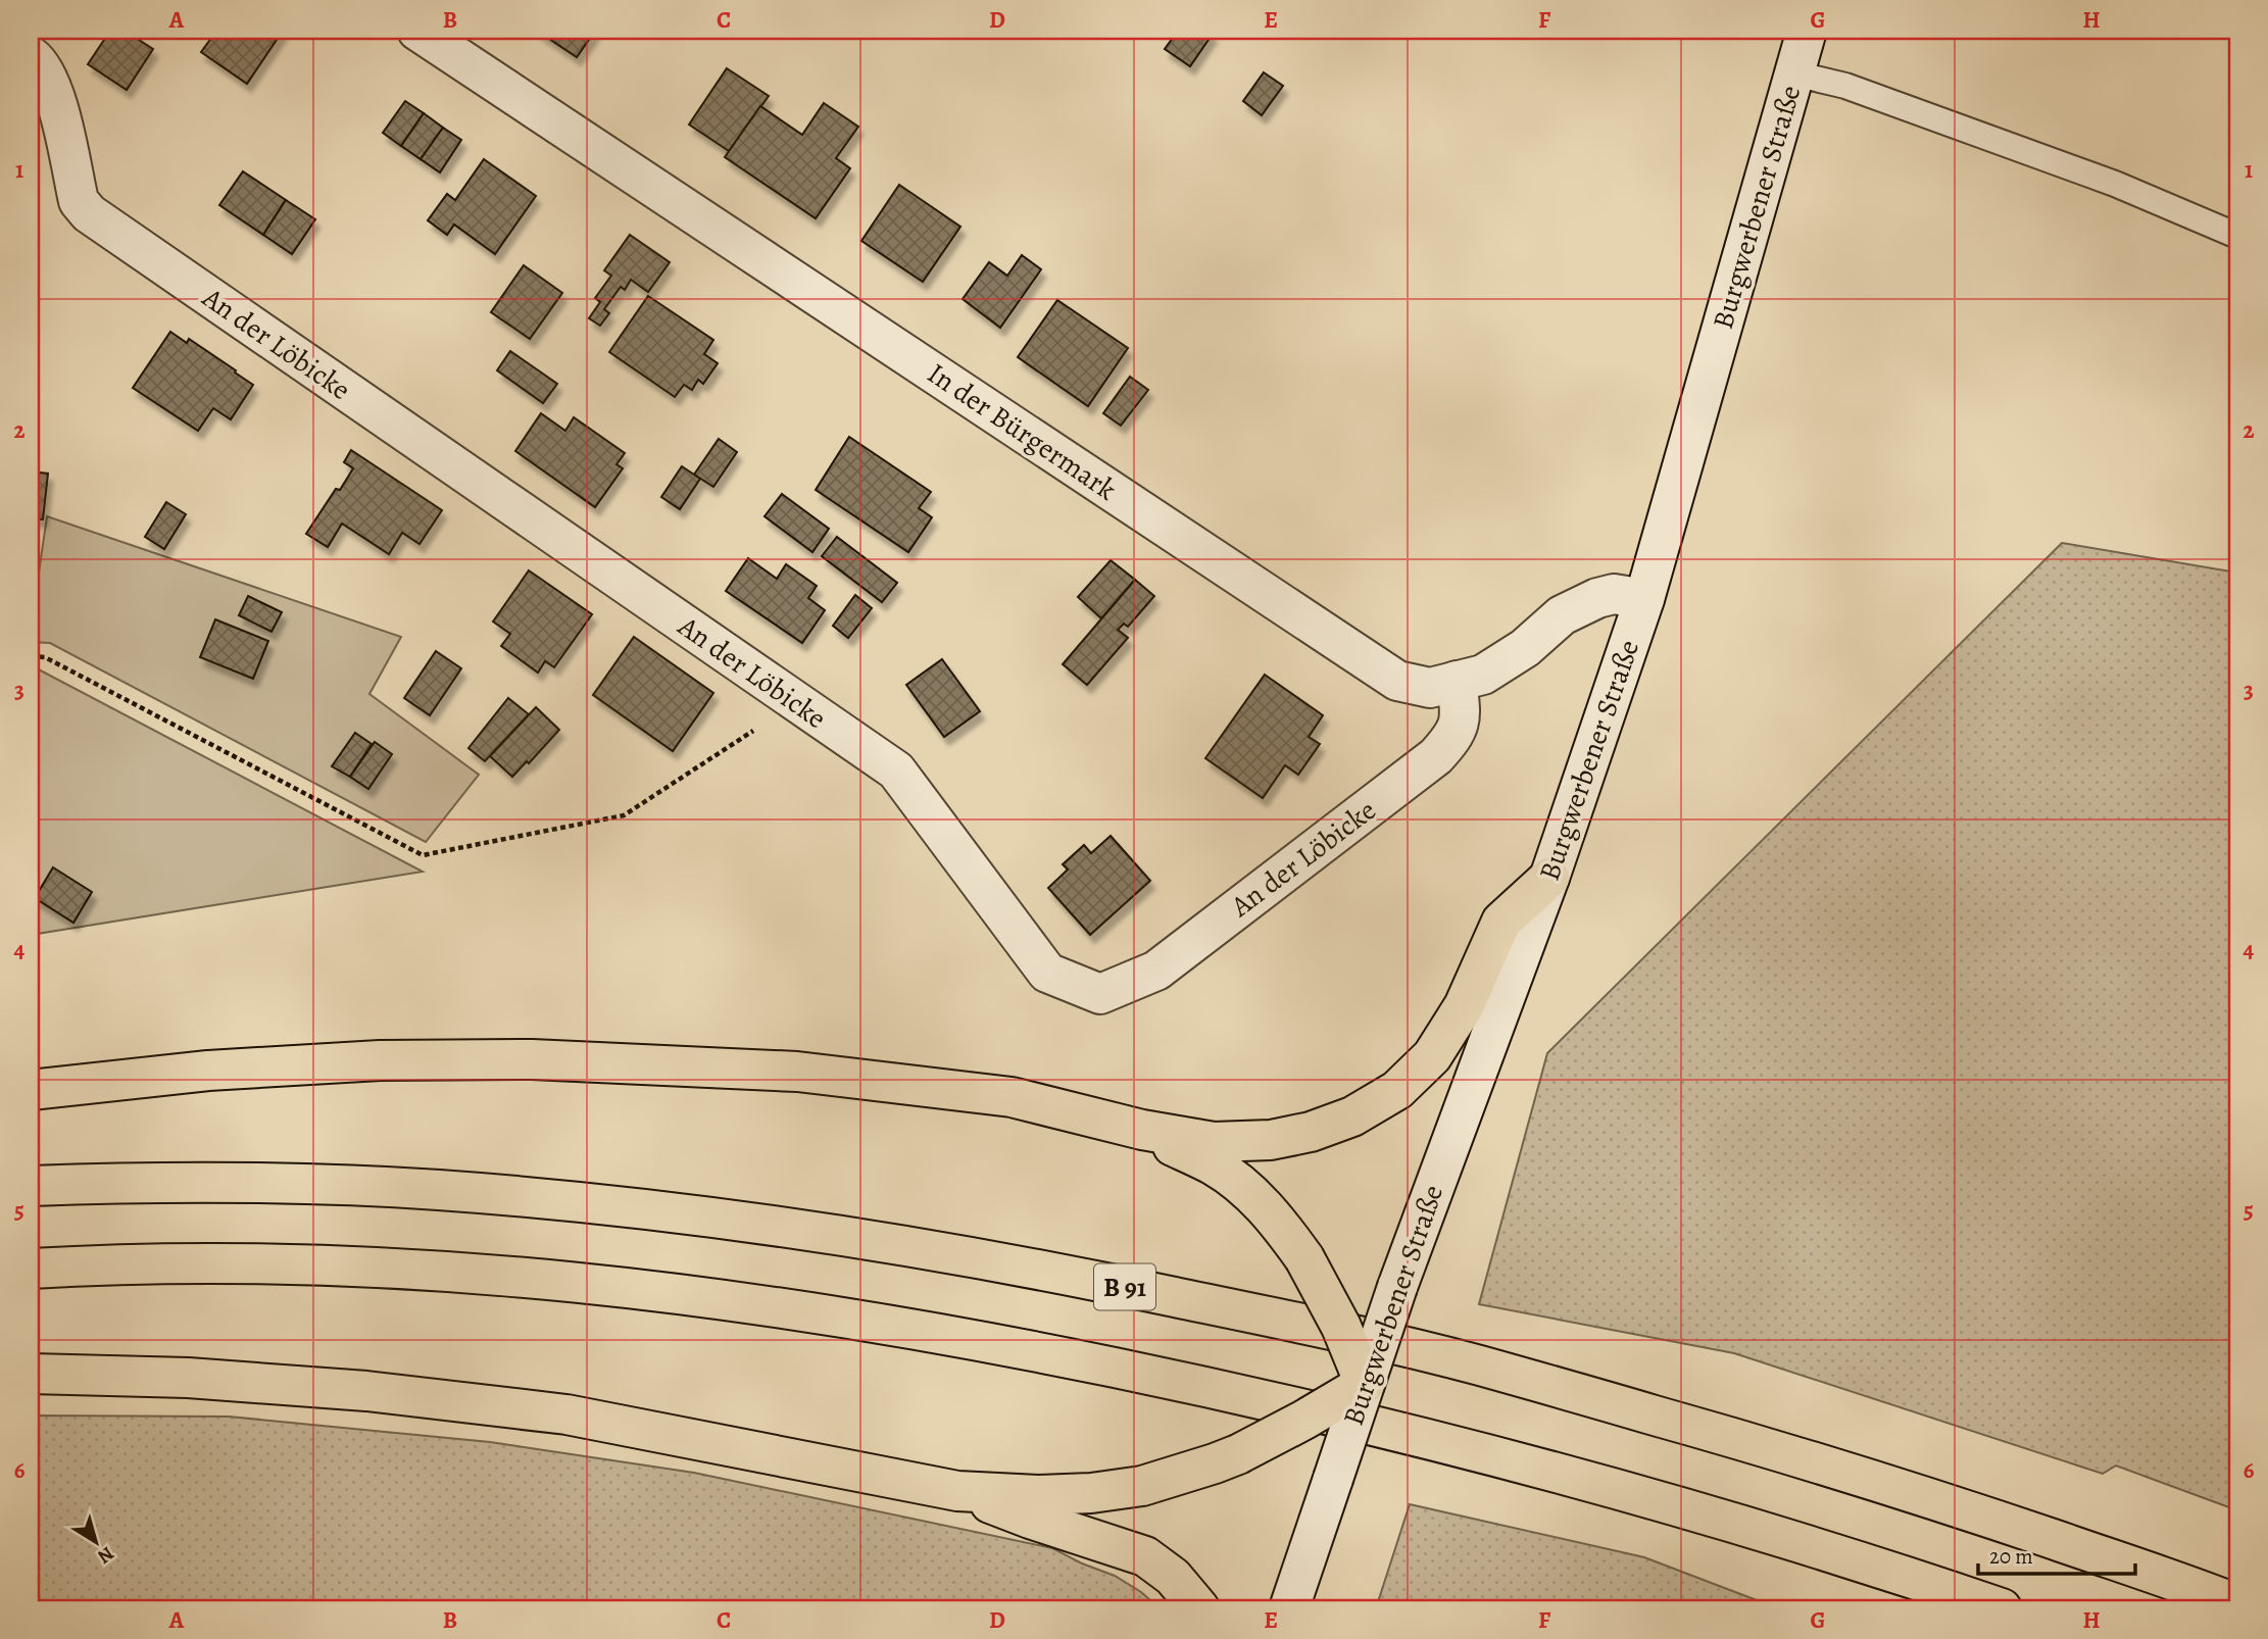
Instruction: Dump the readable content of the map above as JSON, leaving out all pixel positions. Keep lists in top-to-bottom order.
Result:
{
  "streets": {
    "highway": ["B 91"],
    "street": ["Burgwerbener Straße", "An der Löbicke", "In der Bürgermark"]
  },
  "crossings": [
    ["Burgwerbener Straße", "In der Bürgermark"],
    ["An der Löbicke", "In der Bürgermark"]
  ],
  "scale_bar": "20 m",
  "north": "bottom right",
  "grid": {
    "columns": [
      "A",
      "B",
      "C",
      "D",
      "E",
      "F",
      "G",
      "H"
    ],
    "rows": [
      "1",
      "2",
      "3",
      "4",
      "5",
      "6"
    ]
  }
}
